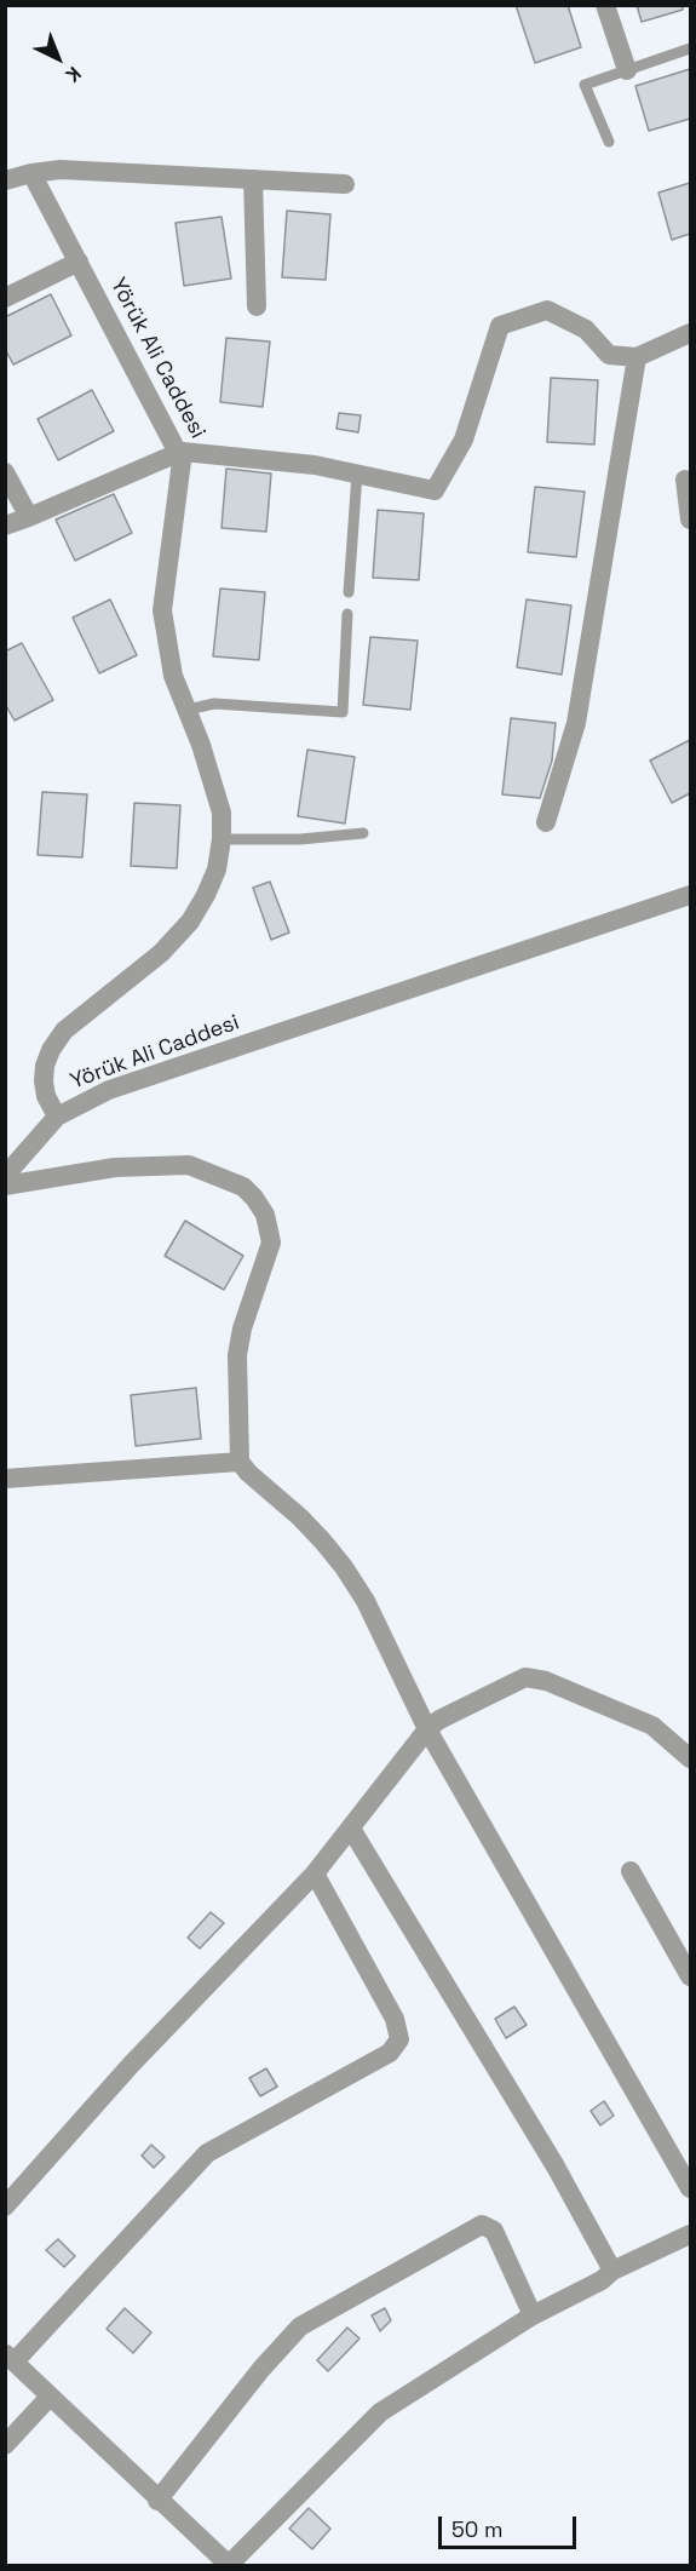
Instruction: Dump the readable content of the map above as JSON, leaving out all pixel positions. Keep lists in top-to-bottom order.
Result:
{
  "streets": {
    "street": ["Yörük Ali Caddesi"]
  },
  "scale_bar": "50 m",
  "north": "bottom right"
}
